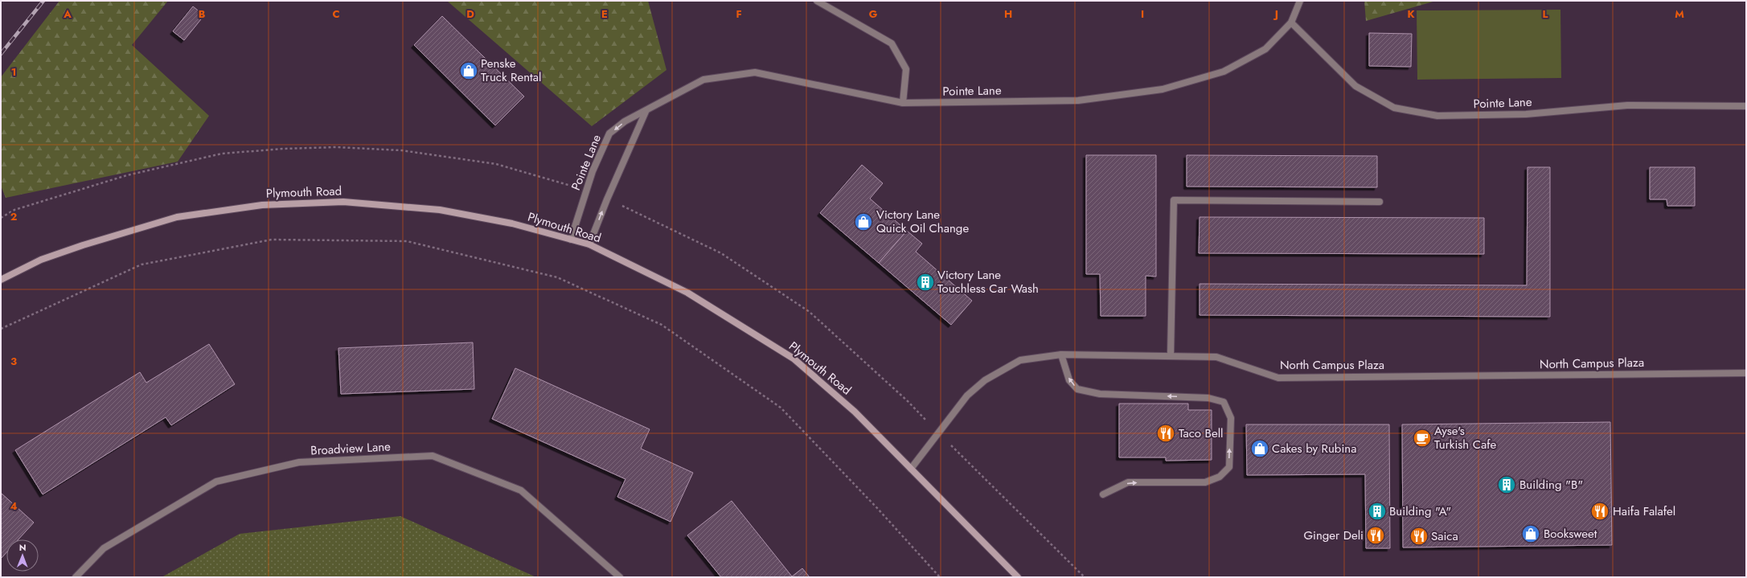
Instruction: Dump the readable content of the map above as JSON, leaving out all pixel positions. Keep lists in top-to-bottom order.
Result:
{
  "streets": {
    "main road": ["Plymouth Road"],
    "street": ["Pointe Lane", "North Campus Plaza", "Broadview Lane"]
  },
  "crossings": [
    ["Pointe Lane", "Plymouth Road"],
    ["Plymouth Road", "North Campus Plaza"]
  ],
  "places": {
    "shop": [
      "Penske Truck Rental",
      "Victory Lane Quick Oil Change",
      "Cakes by Rubina",
      "Booksweet"
    ],
    "building": ["Victory Lane Touchless Car Wash", "Building \"B\"", "Building \"A\""],
    "restaurant": [
      "Taco Bell",
      "Haifa Falafel",
      "Ginger Deli",
      "Saica"
    ],
    "cafe": ["Ayse's Turkish Cafe"]
  },
  "north": "top",
  "grid": {
    "columns": [
      "A",
      "B",
      "C",
      "D",
      "E",
      "F",
      "G",
      "H",
      "I",
      "J",
      "K",
      "L",
      "M"
    ],
    "rows": [
      "1",
      "2",
      "3",
      "4"
    ]
  }
}
